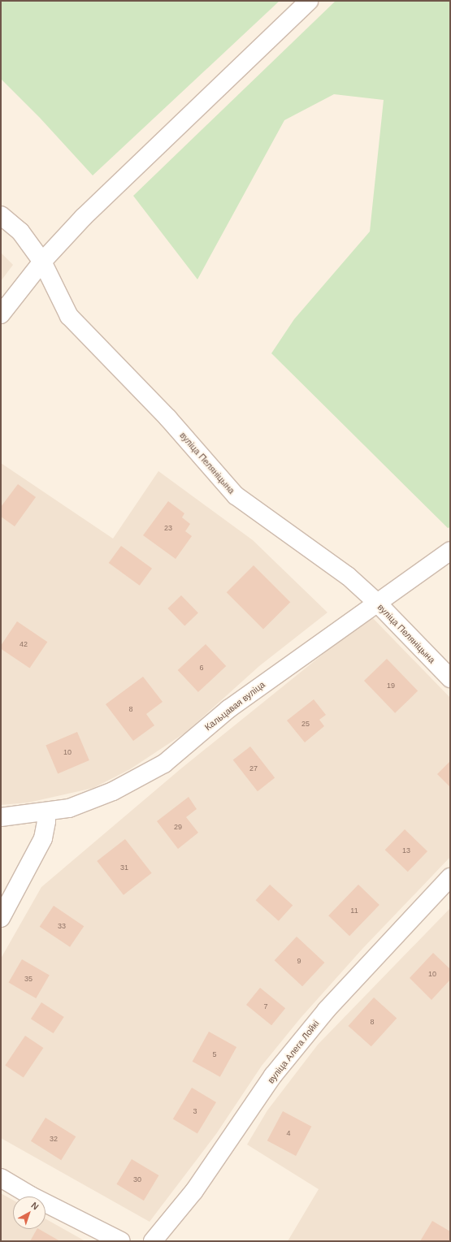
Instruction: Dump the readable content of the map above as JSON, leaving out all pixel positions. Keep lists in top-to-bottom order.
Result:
{
  "streets": {
    "street": ["вуліца Пеляніцына", "Кальцавая вуліца", "вуліца Алега Лойкі"]
  },
  "crossings": [
    ["вуліца Пеляніцына", "Кальцавая вуліца"]
  ],
  "house_numbers": [
    "23",
    "42",
    "6",
    "19",
    "8",
    "25",
    "10",
    "27",
    "29",
    "13",
    "31",
    "11",
    "33",
    "9",
    "10",
    "35",
    "7",
    "8",
    "5",
    "3",
    "4",
    "32",
    "30"
  ],
  "north": "top right"
}
